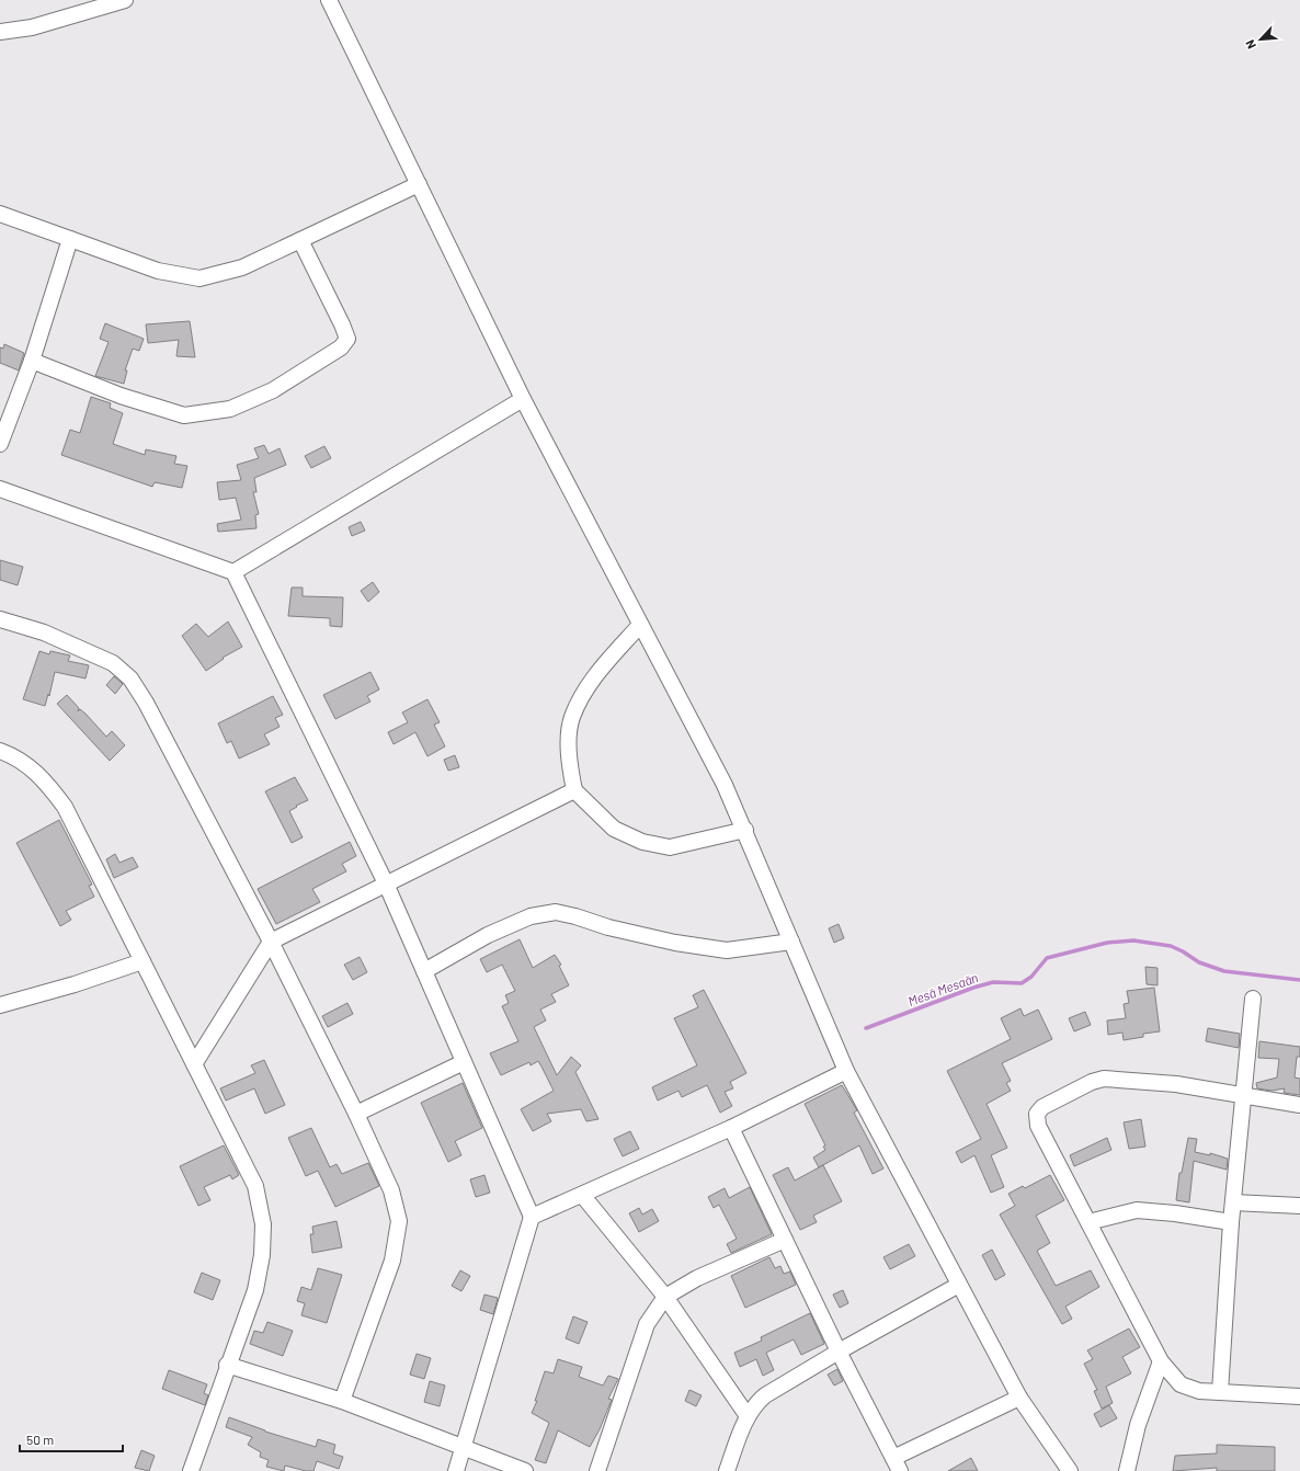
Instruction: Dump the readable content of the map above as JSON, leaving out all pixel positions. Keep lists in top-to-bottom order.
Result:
{
  "water": ["Mesā Mesaān"],
  "scale_bar": "50 m",
  "north": "bottom left"
}
